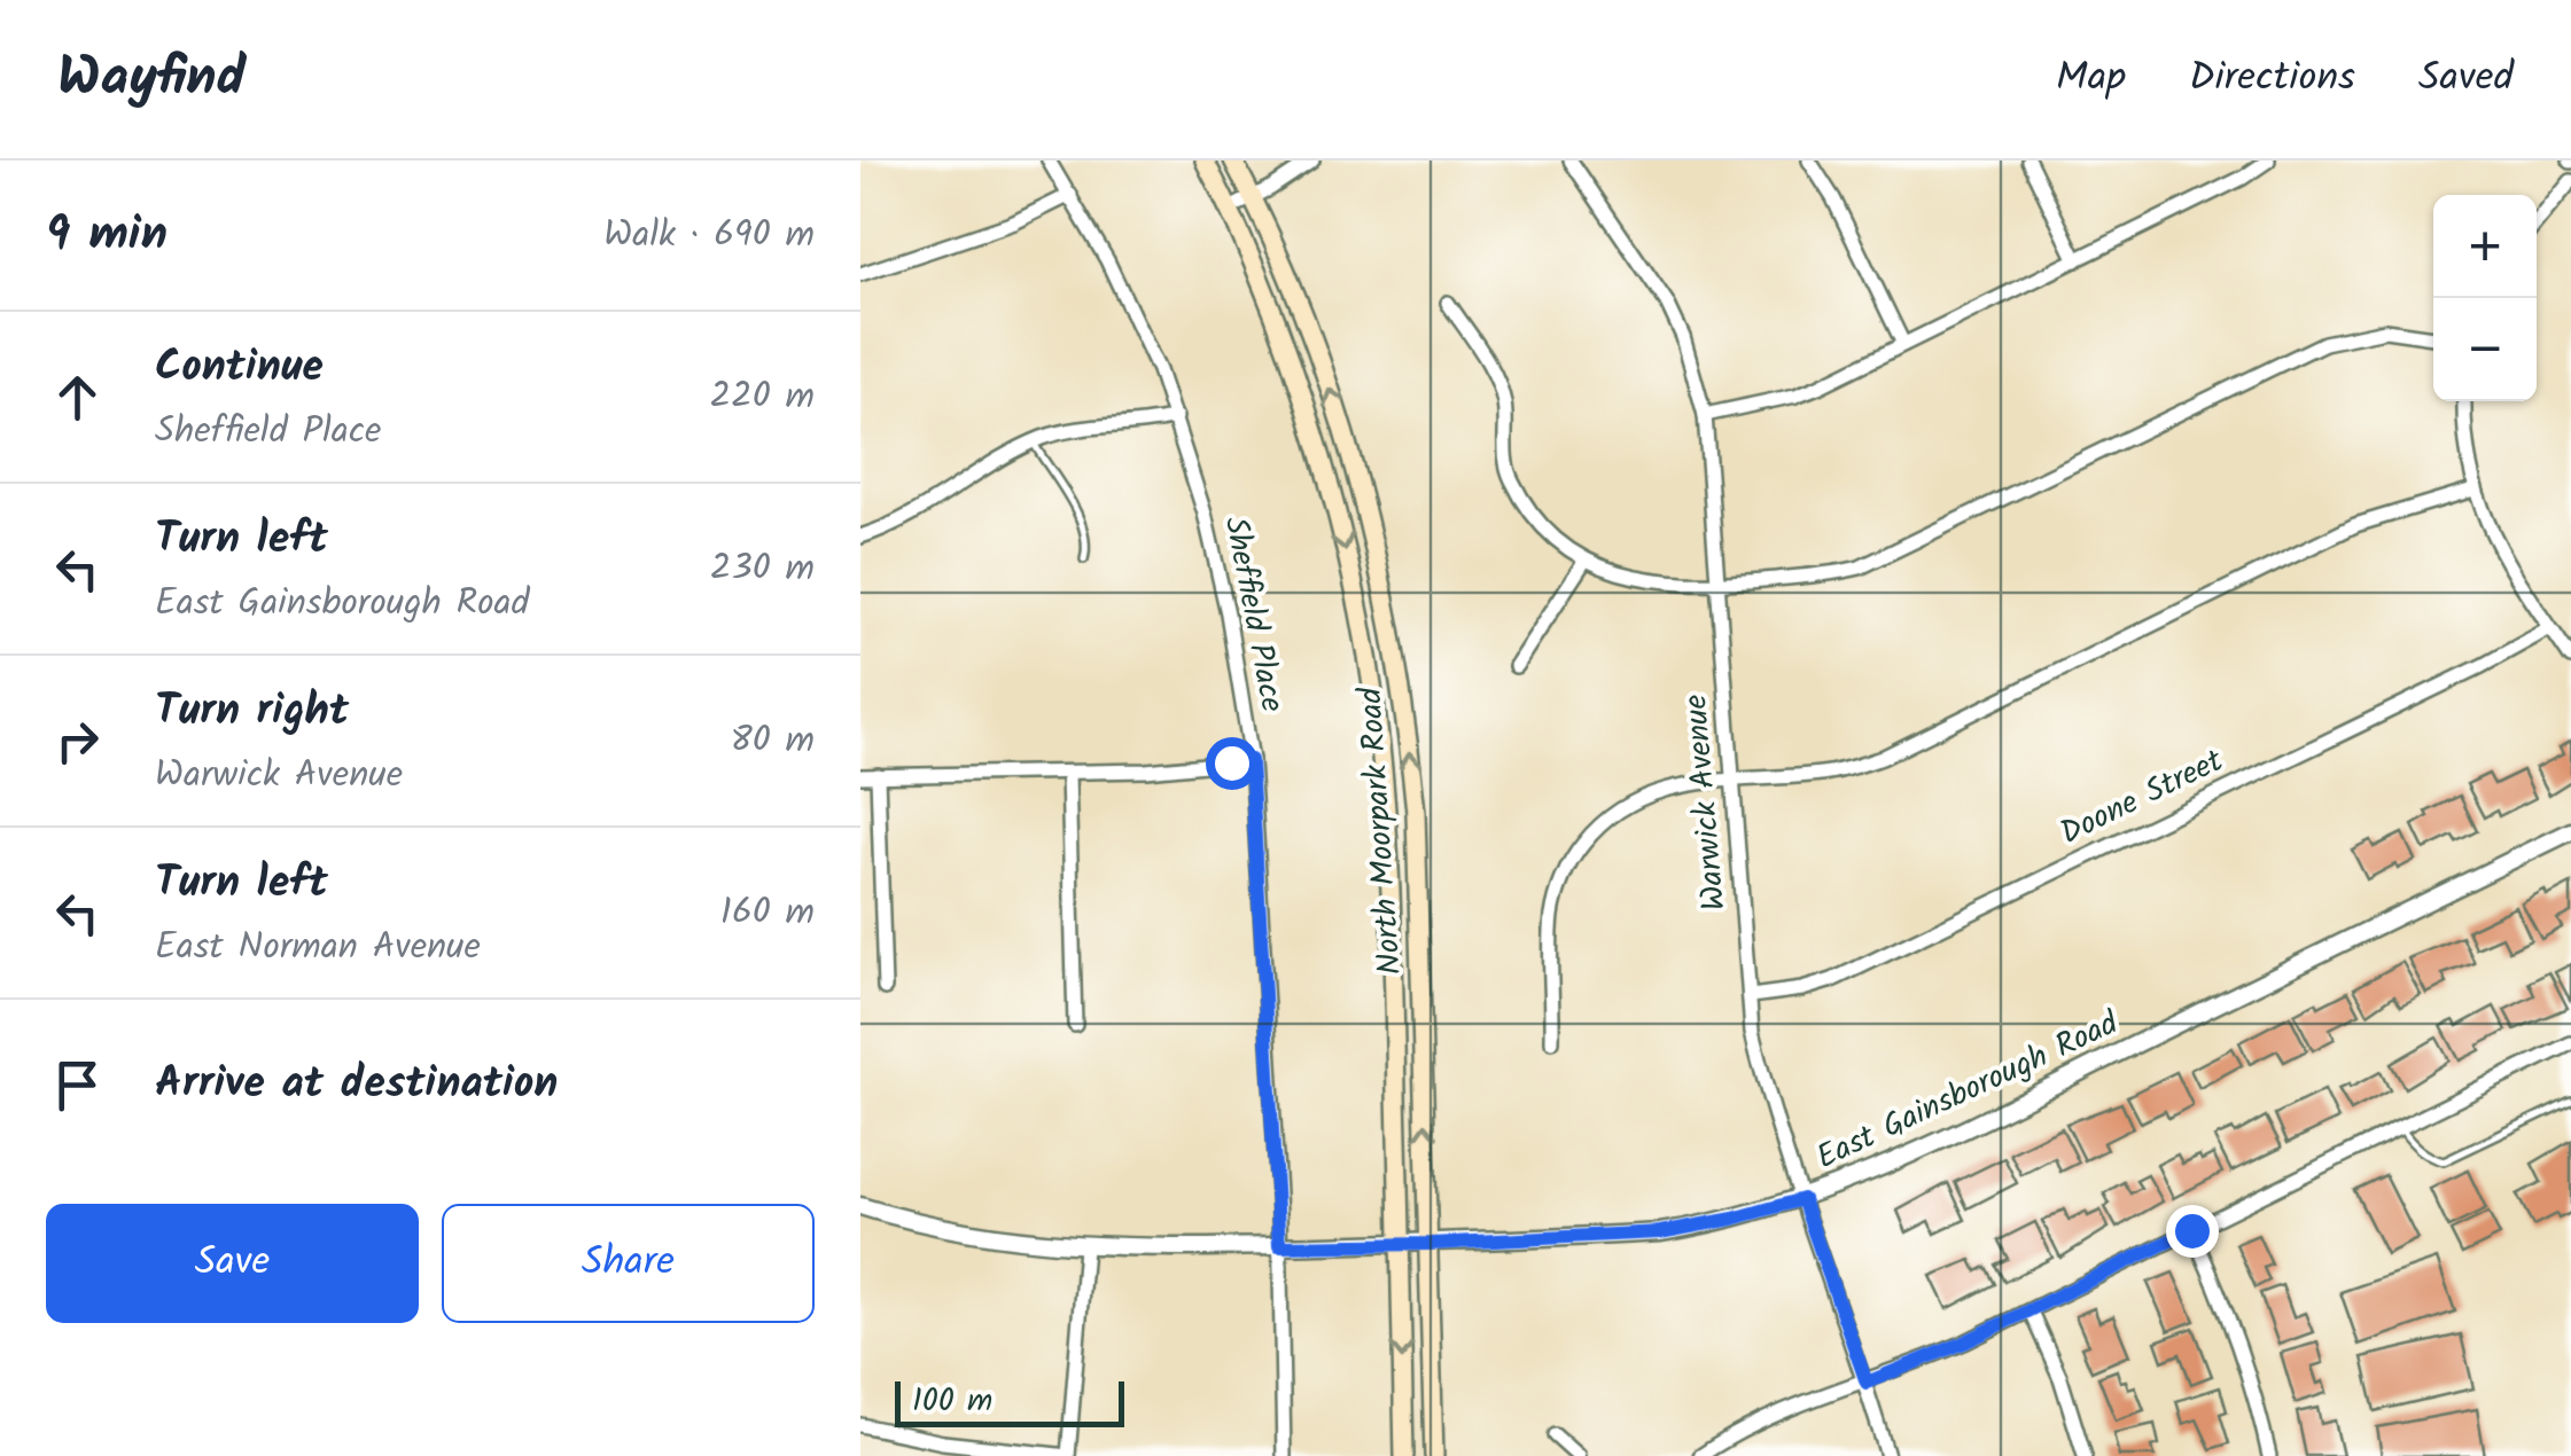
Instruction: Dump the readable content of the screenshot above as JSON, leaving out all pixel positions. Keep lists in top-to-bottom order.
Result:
{
  "streets": {
    "main road": ["North Moorpark Road"],
    "street": [
      "Sheffield Place",
      "Doone Street",
      "Warwick Avenue",
      "East Gainsborough Road"
    ]
  },
  "crossings": [
    ["Sheffield Place", "East Gainsborough Road"],
    ["Doone Street", "Warwick Avenue"],
    ["Warwick Avenue", "East Gainsborough Road"],
    ["North Moorpark Road", "East Gainsborough Road"]
  ],
  "scale_bar": "100 m",
  "page": {
    "header": "Wayfind",
    "nav": ["Map", "Directions", "Saved"],
    "heading": ["9 min", "Walk · 690 m"],
    "map_buttons": ["+", "−"],
    "list": [
      ["Continue", "Sheffield Place", "220 m"],
      ["Turn left", "East Gainsborough Road", "230 m"],
      ["Turn right", "Warwick Avenue", "80 m"],
      ["Turn left", "East Norman Avenue", "160 m"],
      "Arrive at destination"
    ],
    "buttons": ["Save", "Share"],
    "scale": "100 m"
  }
}
